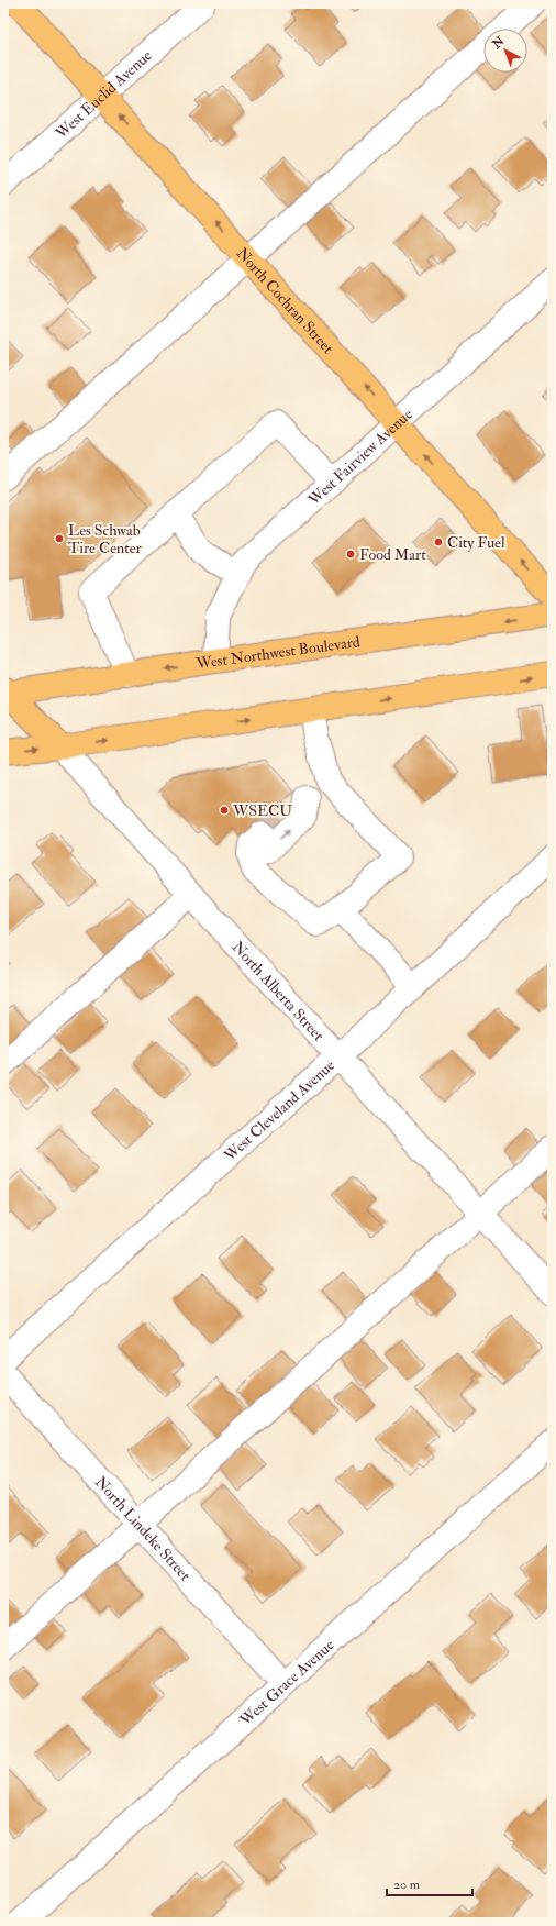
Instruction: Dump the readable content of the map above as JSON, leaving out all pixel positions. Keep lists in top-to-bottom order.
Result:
{
  "streets": {
    "main road": ["North Cochran Street", "West Northwest Boulevard", "North Alberta Street"],
    "street": [
      "West Euclid Avenue",
      "West Fairview Avenue",
      "West Cleveland Avenue",
      "North Lindeke Street",
      "West Grace Avenue"
    ]
  },
  "crossings": [
    ["West Euclid Avenue", "North Cochran Street"],
    ["North Cochran Street", "West Fairview Avenue"],
    ["West Fairview Avenue", "West Northwest Boulevard"],
    ["West Northwest Boulevard", "North Alberta Street"],
    ["North Alberta Street", "West Cleveland Avenue"],
    ["North Lindeke Street", "West Grace Avenue"]
  ],
  "one_way": ["North Cochran Street"],
  "places": [
    "Les Schwab Tire Center",
    "City Fuel",
    "Food Mart",
    "WSECU"
  ],
  "scale_bar": "20 m",
  "north": "top left"
}
